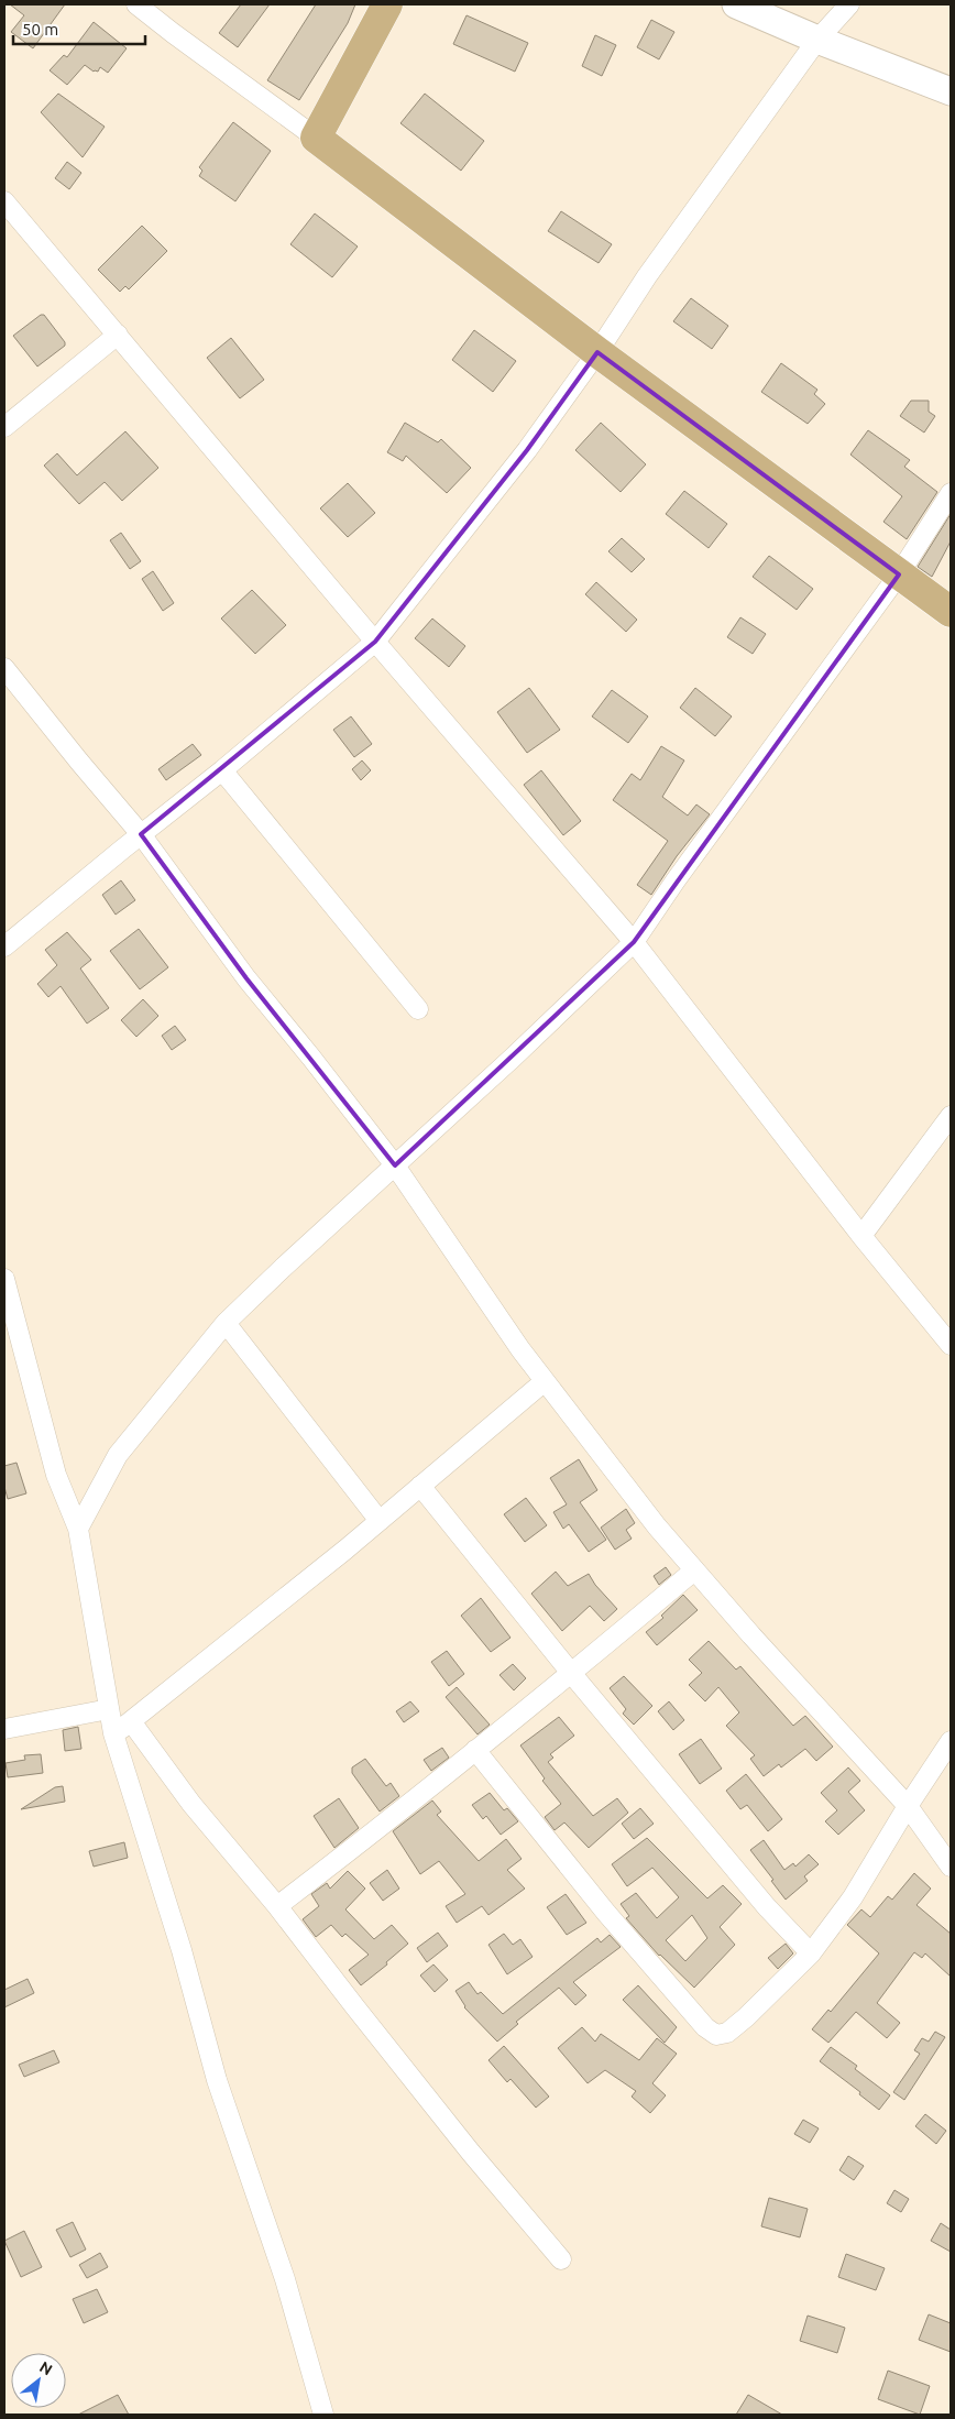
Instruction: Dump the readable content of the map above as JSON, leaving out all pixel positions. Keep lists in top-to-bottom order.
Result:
{
  "scale_bar": "50 m",
  "north": "top right"
}
